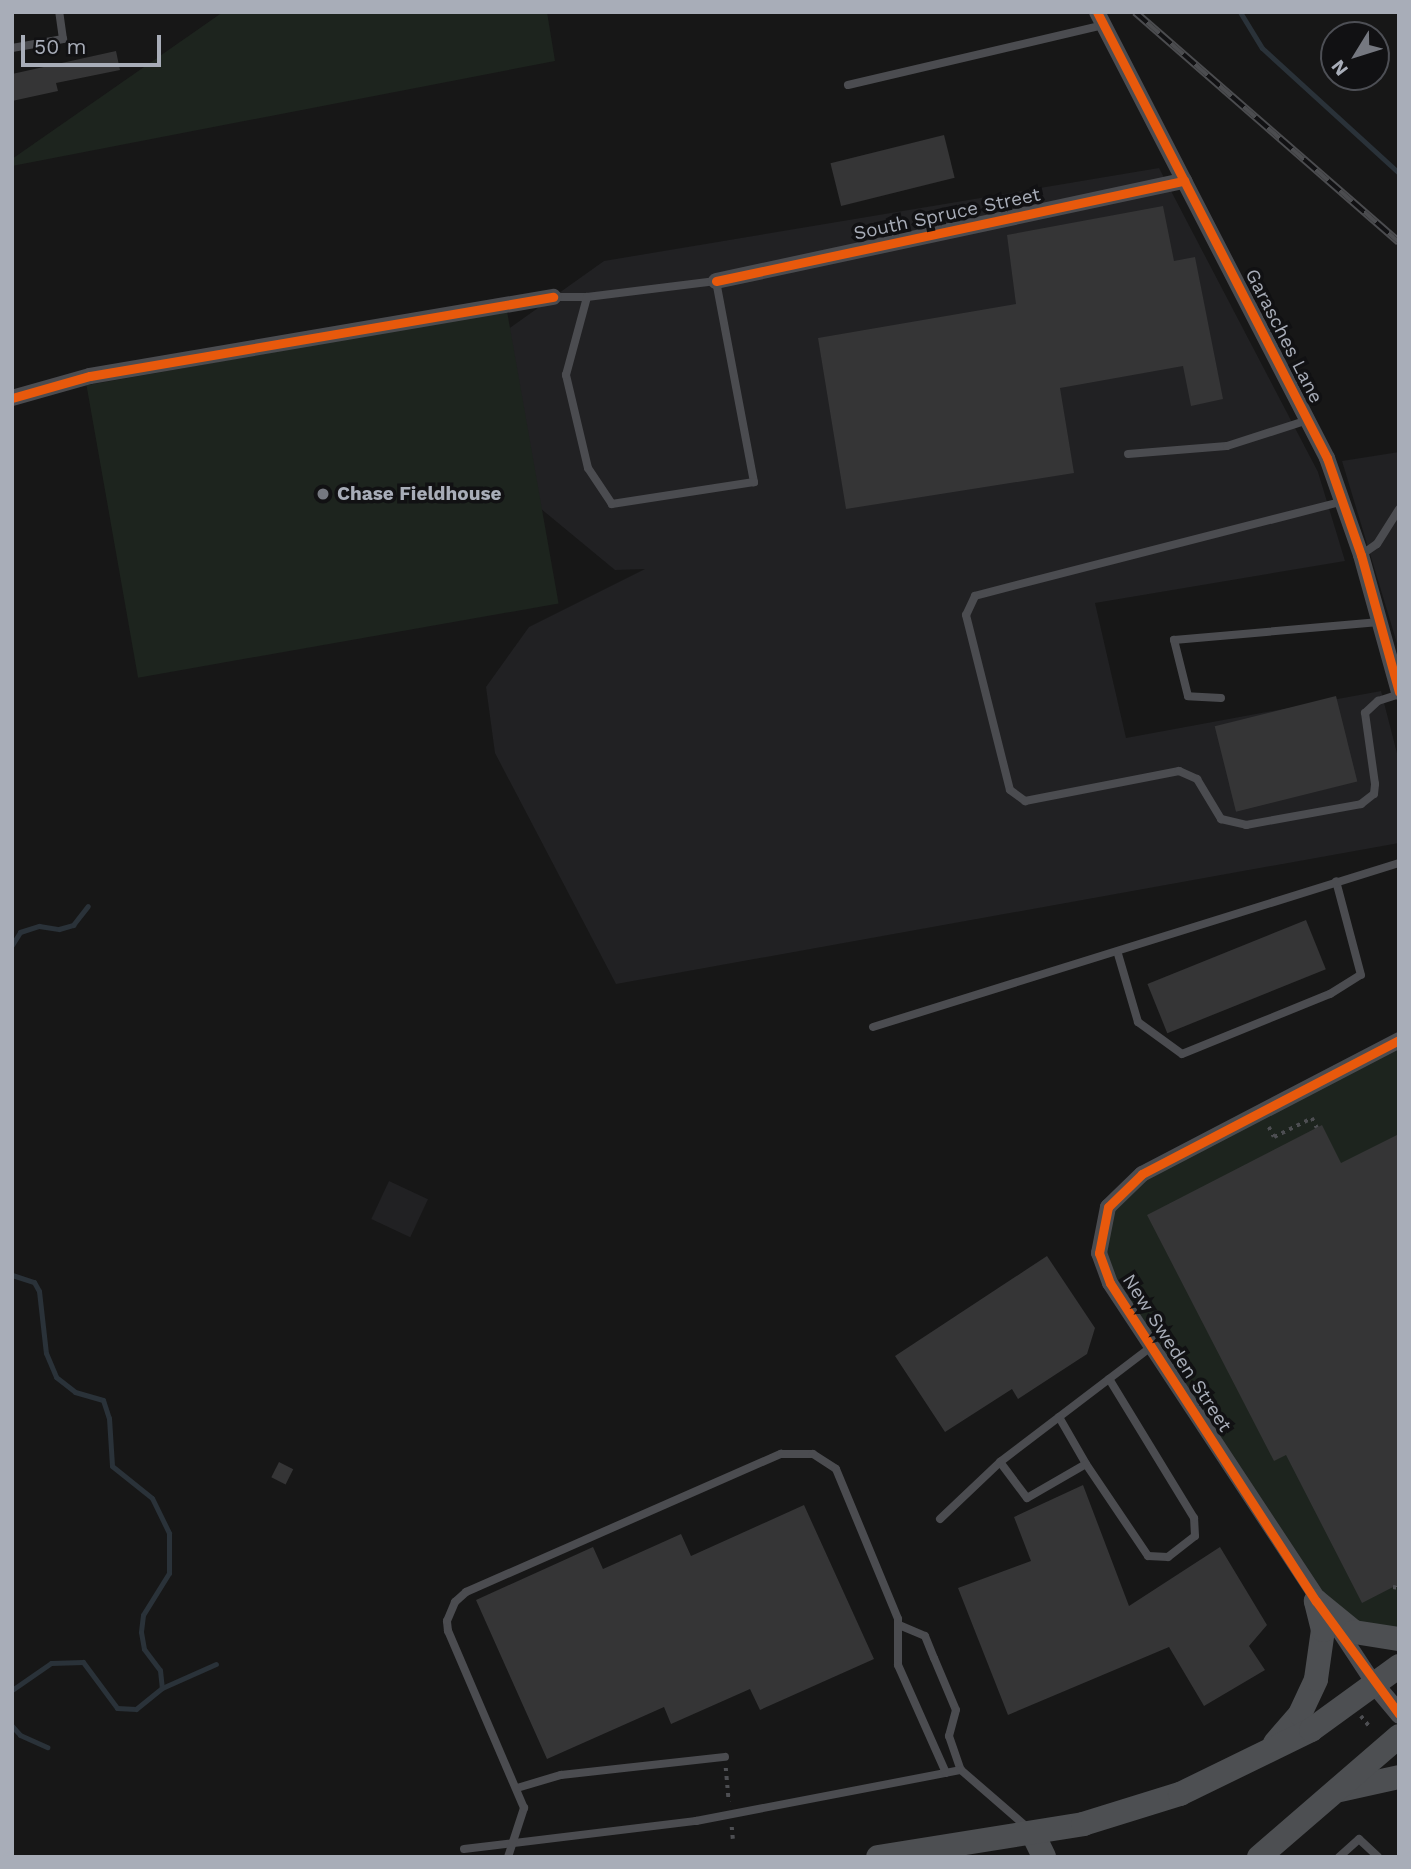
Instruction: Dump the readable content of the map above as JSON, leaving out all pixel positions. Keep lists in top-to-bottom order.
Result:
{
  "streets": {
    "street": ["South Spruce Street", "Garasches Lane", "New Sweden Street"]
  },
  "crossings": [
    ["South Spruce Street", "Garasches Lane"]
  ],
  "places": ["Chase Fieldhouse"],
  "scale_bar": "50 m",
  "north": "bottom left"
}
